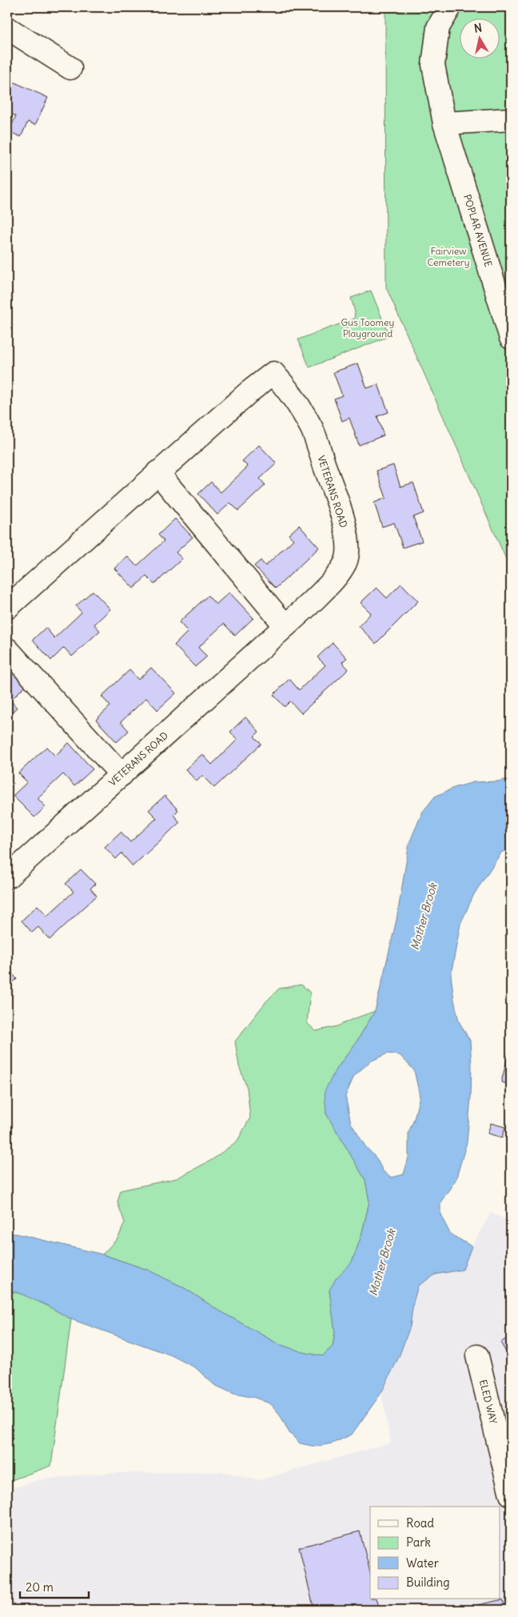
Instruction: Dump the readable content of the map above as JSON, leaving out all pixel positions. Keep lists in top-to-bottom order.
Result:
{
  "streets": {
    "street": ["POPLAR AVENUE", "VETERANS ROAD", "ELED WAY"]
  },
  "water": ["Mother Brook"],
  "parks": ["Fairview Cemetery", "Gus Toomey Playground"],
  "legend": [
    "Road",
    "Park",
    "Water",
    "Building"
  ],
  "scale_bar": "20 m",
  "north": "top"
}
